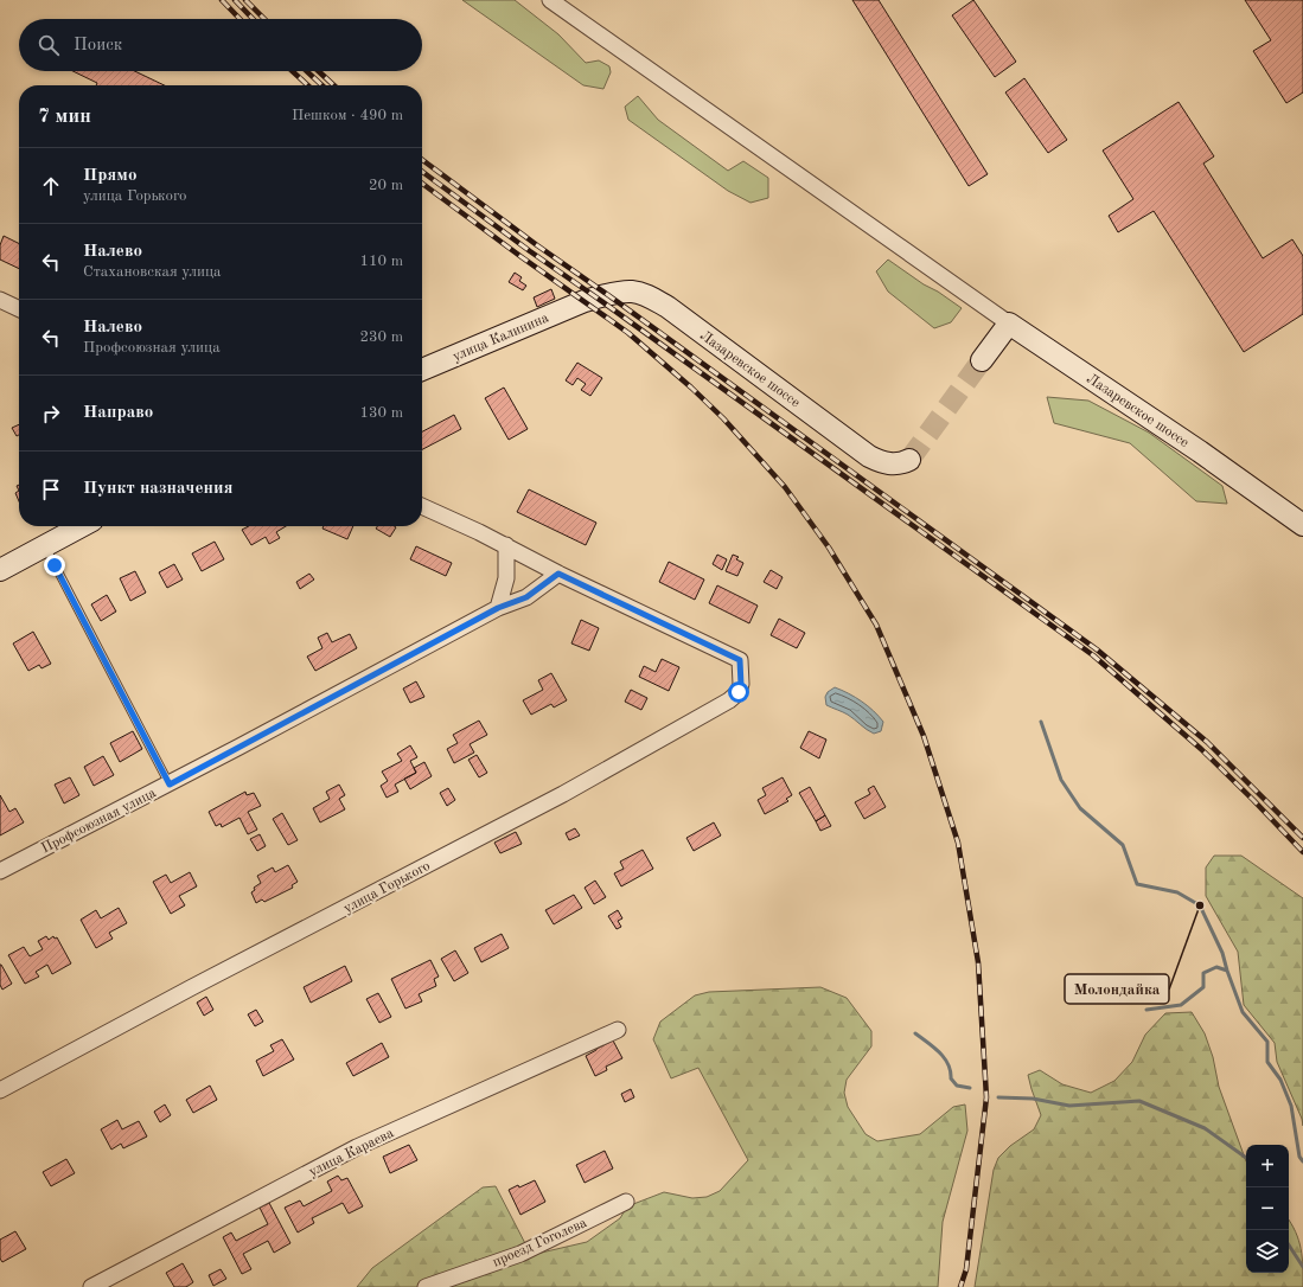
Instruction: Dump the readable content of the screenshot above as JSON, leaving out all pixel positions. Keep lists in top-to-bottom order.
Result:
{
  "streets": {
    "street": [
      "улица Калинина",
      "Лазаревское шоссе",
      "Профсоюзная улица",
      "улица Горького",
      "улица Караева",
      "проезд Гоголева"
    ]
  },
  "crossings": [
    ["улица Калинина", "Лазаревское шоссе"],
    ["Профсоюзная улица", "улица Горького"]
  ],
  "places": ["Молондайка"],
  "page": {
    "search": "Поиск",
    "heading": ["7 мин", "Пешком · 490 m"],
    "list": [
      ["Прямо", "улица Горького", "20 m"],
      ["Налево", "Стахановская улица", "110 m"],
      ["Налево", "Профсоюзная улица", "230 m"],
      ["Направо", "130 m"],
      "Пункт назначения"
    ],
    "map_buttons": ["+", "−"]
  }
}
